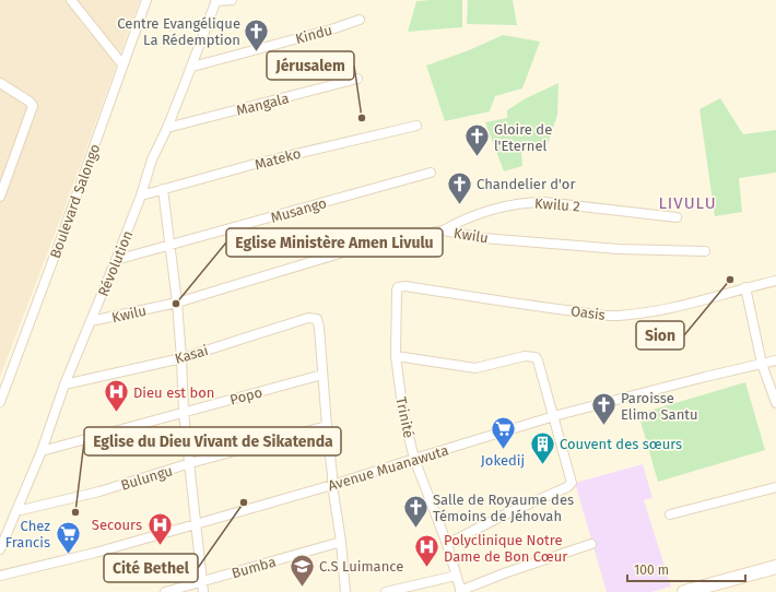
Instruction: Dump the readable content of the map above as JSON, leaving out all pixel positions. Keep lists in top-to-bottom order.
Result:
{
  "streets": {
    "street": [
      "Kindu",
      "Mangala",
      "Mateko",
      "Boulevard Salongo",
      "Kwilu 2",
      "Musango",
      "Kwilu",
      "Révolution",
      "Oasis",
      "Kasai",
      "Popo",
      "Trinité",
      "Avenue Muanawuta",
      "Bulungu",
      "Bumba"
    ]
  },
  "crossings": [
    ["Kindu", "Révolution"],
    ["Mangala", "Révolution"],
    ["Mateko", "Révolution"],
    ["Kwilu 2", "Kwilu"],
    ["Musango", "Révolution"],
    ["Kwilu", "Révolution"],
    ["Révolution", "Kasai"],
    ["Révolution", "Popo"],
    ["Révolution", "Bulungu"],
    ["Oasis", "Trinité"],
    ["Kasai", "Popo"],
    ["Trinité", "Avenue Muanawuta"]
  ],
  "districts": ["LIVULU"],
  "places": {
    "church": [
      "Centre Evangélique La Rédemption",
      "Gloire de l'Eternel",
      "Chandelier d'or",
      "Paroisse Elimo Santu",
      "Salle de Royaume des Témoins de Jéhovah"
    ],
    "other": [
      "Jérusalem",
      "Sion",
      "Eglise Ministère Amen Livulu",
      "Cité Bethel",
      "Eglise du Dieu Vivant de Sikatenda"
    ],
    "hospital": ["Dieu est bon", "Secours", "Polyclinique Notre Dame de Bon Cœur"],
    "supermarket": ["Jokedij", "Chez Francis"],
    "building": ["Couvent des sœurs"],
    "school or university": ["C.S Luimance"]
  },
  "scale_bar": "100 m"
}
